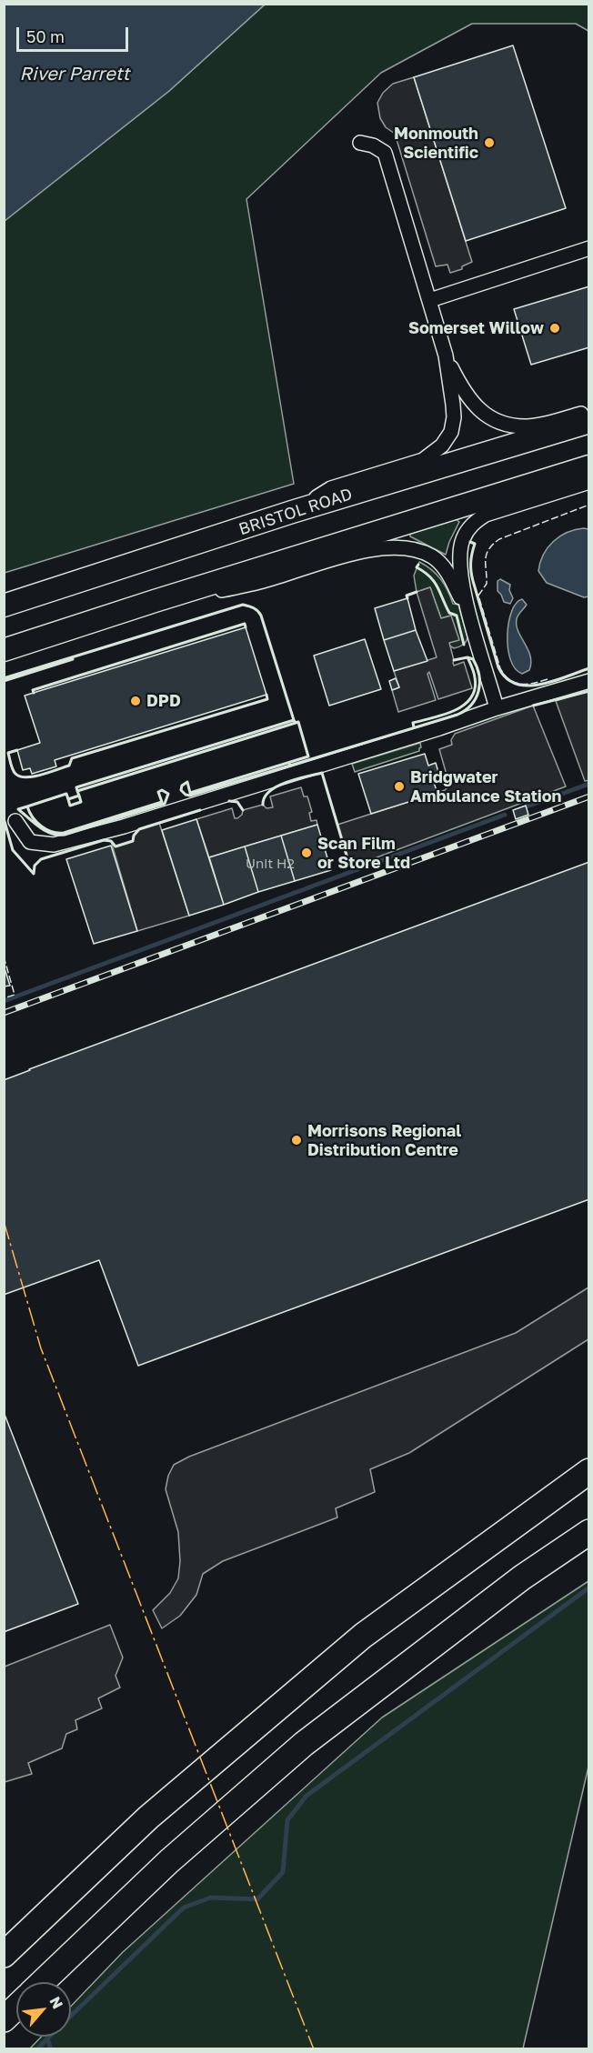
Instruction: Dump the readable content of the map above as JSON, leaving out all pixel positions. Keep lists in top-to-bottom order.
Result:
{
  "streets": {
    "main road": ["BRISTOL ROAD"]
  },
  "water": ["River Parrett"],
  "places": [
    "Monmouth Scientific",
    "Somerset Willow",
    "DPD",
    "Bridgwater Ambulance Station",
    "Scan Film or Store Ltd",
    "Morrisons Regional Distribution Centre"
  ],
  "house_numbers": ["Unit H2"],
  "scale_bar": "50 m",
  "north": "top right"
}
